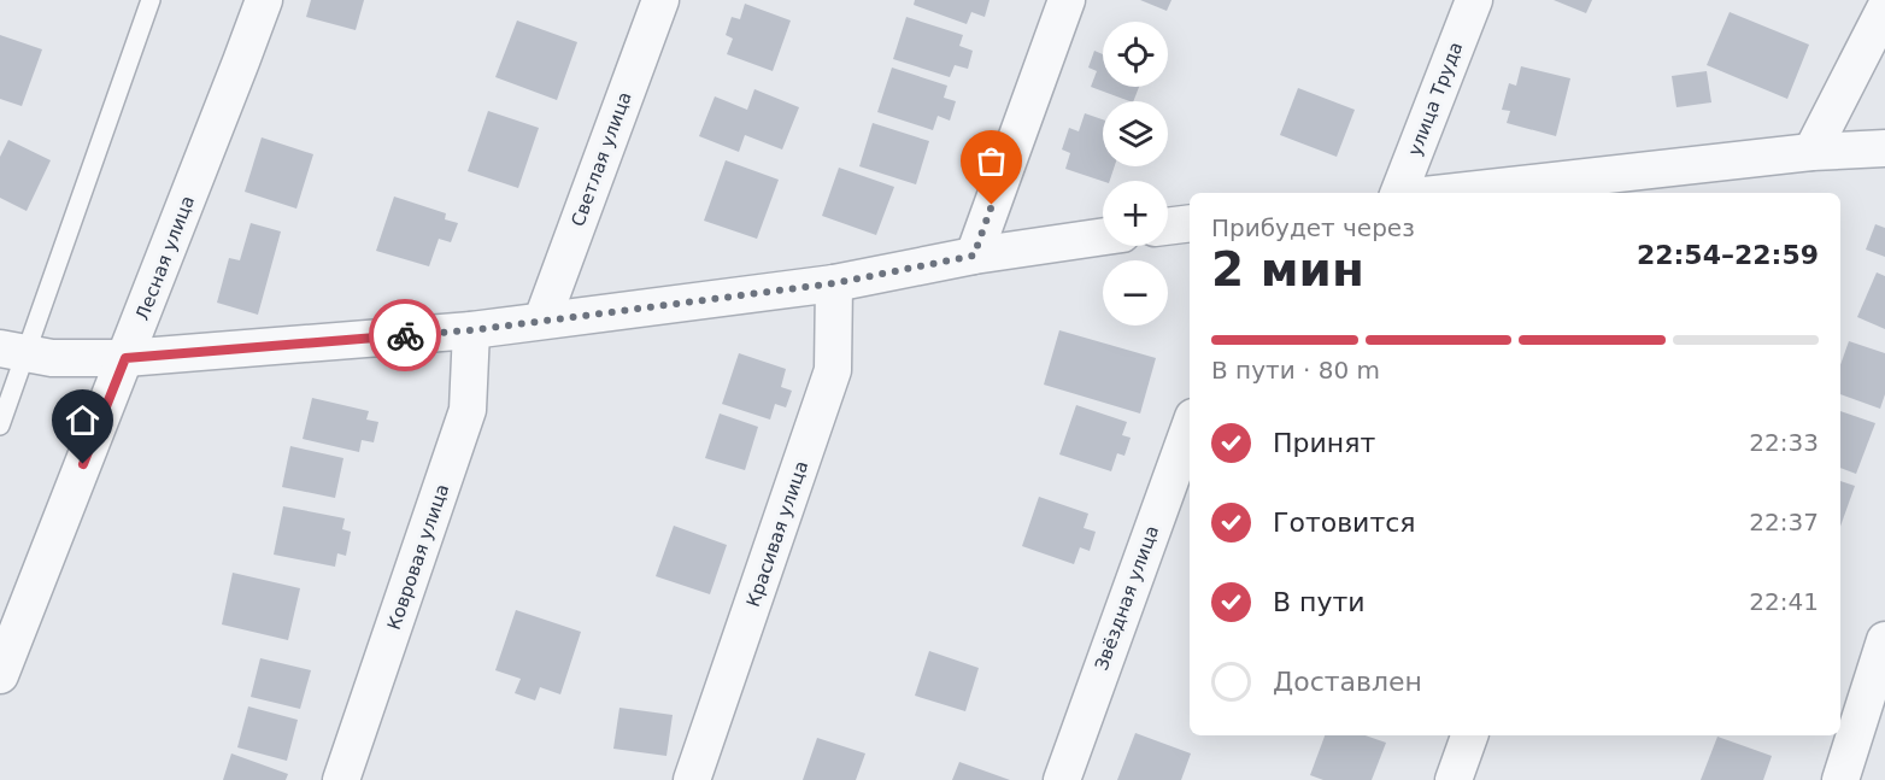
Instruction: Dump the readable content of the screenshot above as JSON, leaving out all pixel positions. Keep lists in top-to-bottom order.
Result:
{
  "streets": {
    "street": [
      "улица Труда",
      "Светлая улица",
      "Лесная улица",
      "Красивая улица",
      "Ковровая улица",
      "Звёздная улица"
    ]
  },
  "page": {
    "map_buttons": ["+", "−"],
    "heading": ["2 мин", "Прибудет через", "22:54–22:59"],
    "bar": "В пути · 80 m",
    "list": [
      ["Принят", "22:33"],
      ["Готовится", "22:37"],
      ["В пути", "22:41"],
      "Доставлен"
    ]
  }
}
